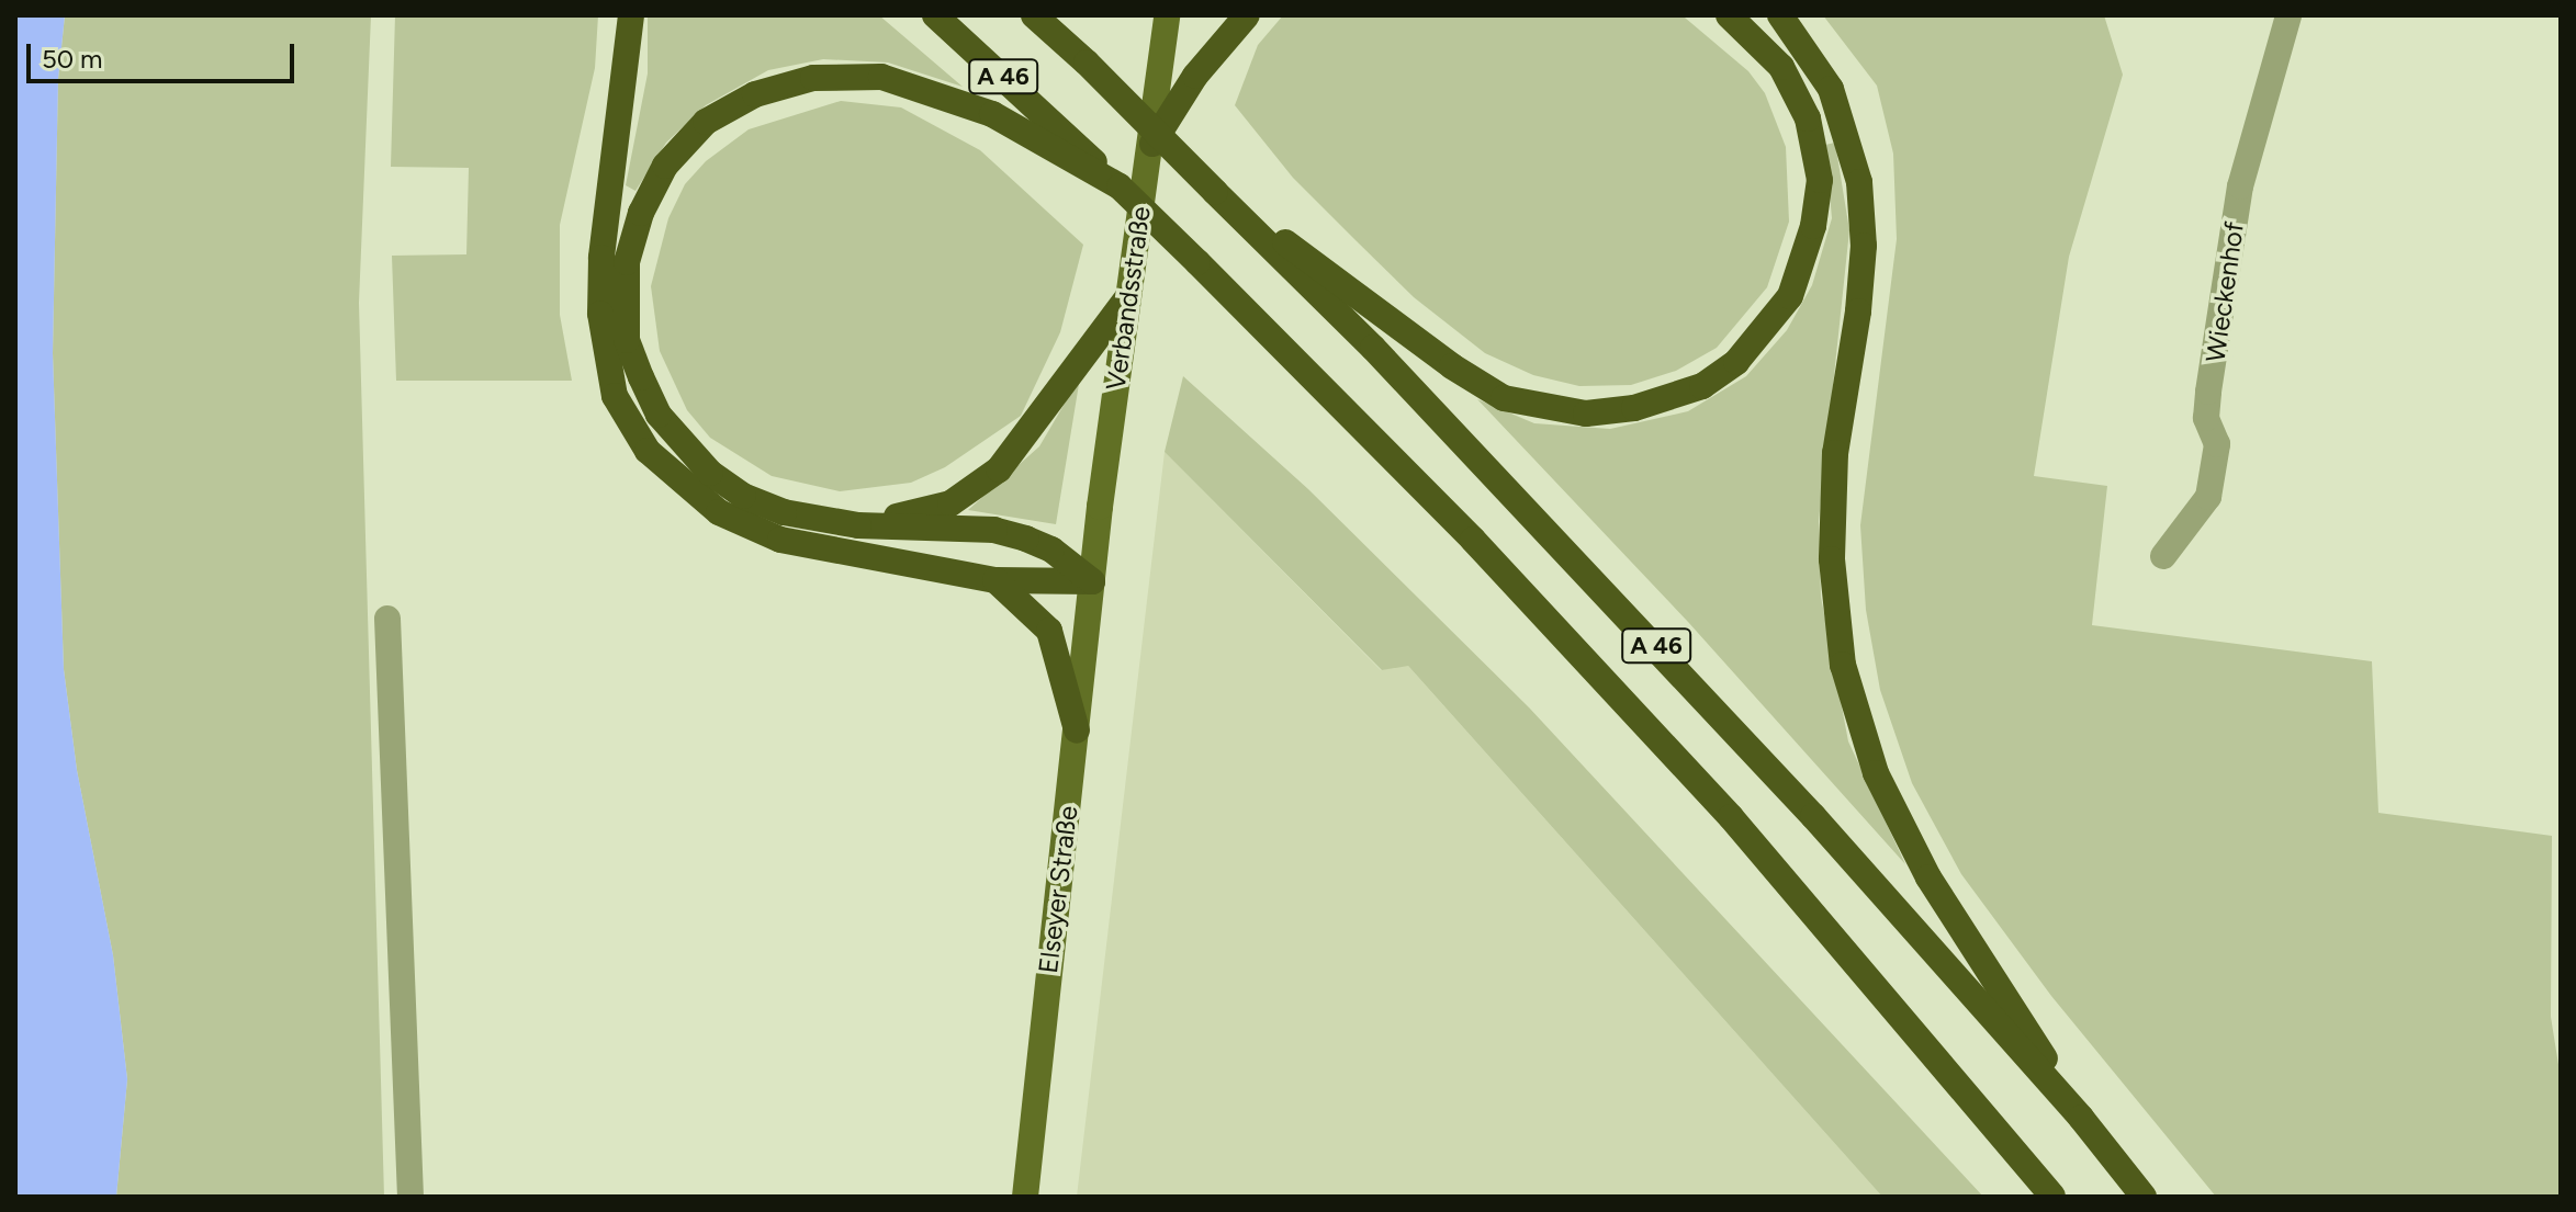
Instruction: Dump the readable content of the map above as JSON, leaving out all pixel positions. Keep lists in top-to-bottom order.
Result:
{
  "streets": {
    "highway": ["A 46"],
    "main road": ["Verbandsstraße", "Elseyer Straße"],
    "street": ["Wieckenhof"]
  },
  "crossings": [
    ["Verbandsstraße", "Elseyer Straße"]
  ],
  "scale_bar": "50 m"
}
